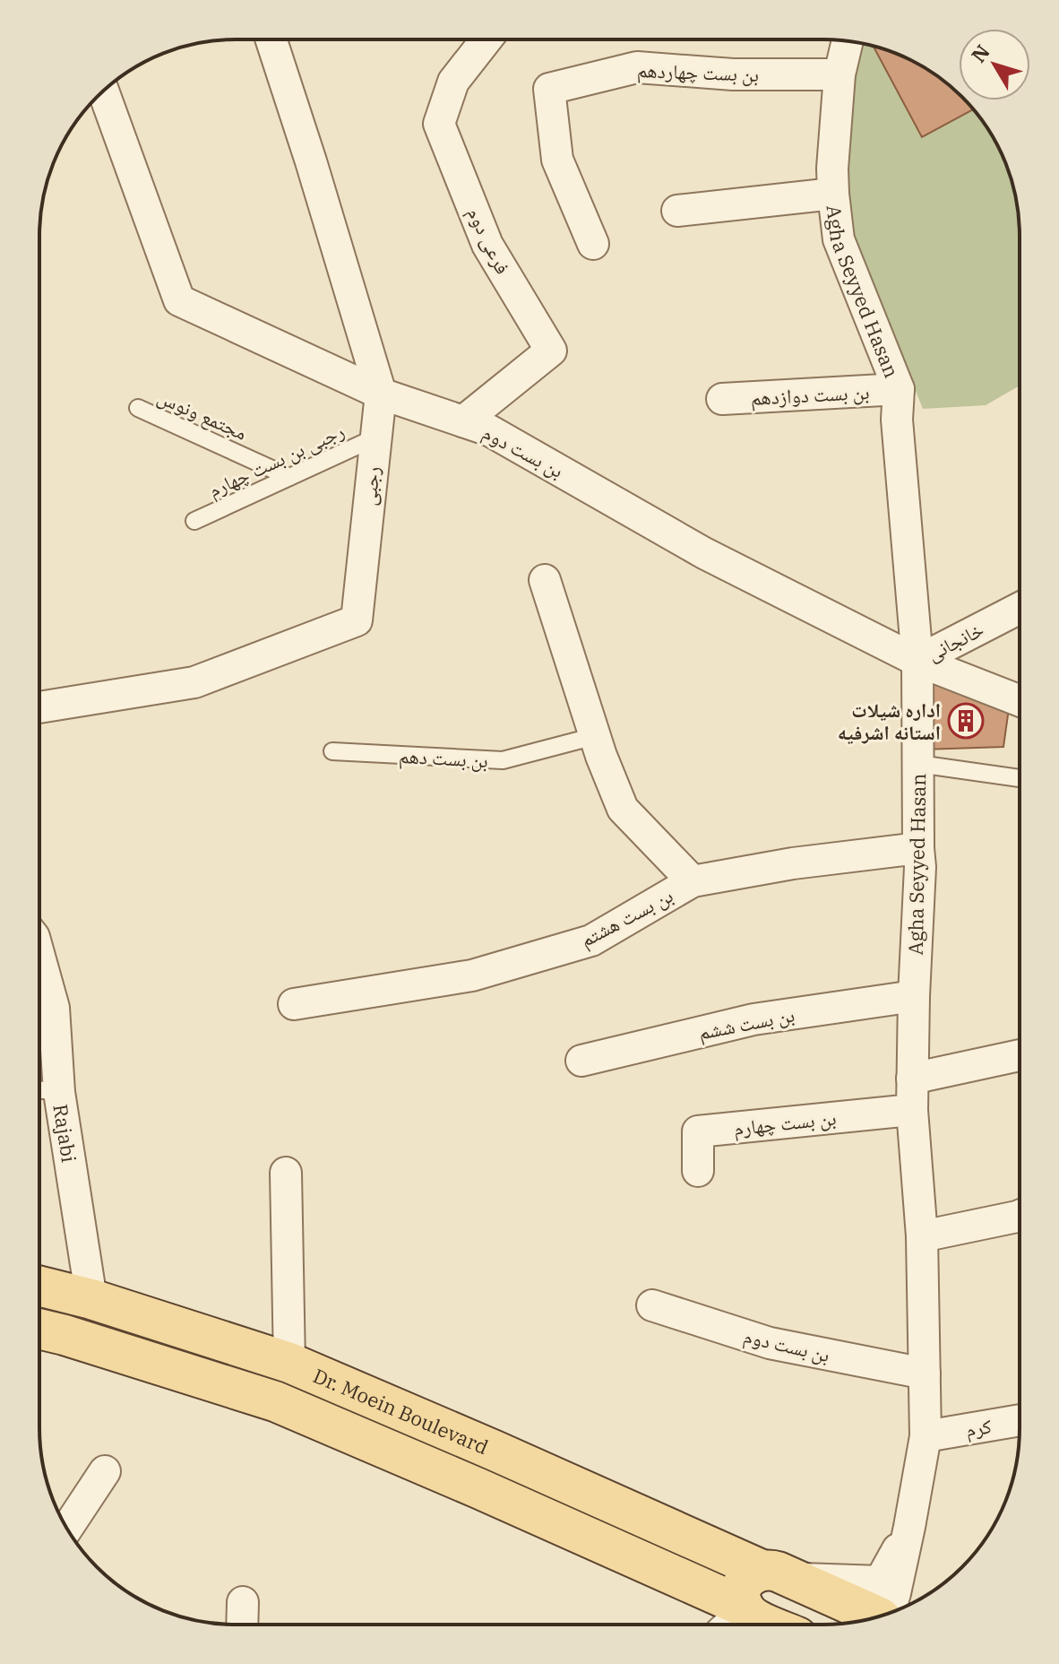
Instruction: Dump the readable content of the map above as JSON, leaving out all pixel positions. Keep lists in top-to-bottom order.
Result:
{
  "streets": {
    "main road": ["Dr. Moein Boulevard"],
    "street": [
      "بن بست چهاردهم",
      "فرعی دوم",
      "Agha Seyyed Hasan",
      "بن بست دوازدهم",
      "بن بست دوم",
      "رجبی",
      "خانجانی",
      "بن بست هشتم",
      "بن بست ششم",
      "بن بست چهارم",
      "Rajabi",
      "کرم"
    ],
    "lane": ["مجتمع ونوس", "رجبی بن بست چهارم", "بن بست دهم"]
  },
  "crossings": [
    ["بن بست چهاردهم", "Agha Seyyed Hasan"],
    ["فرعی دوم", "بن بست دوم"],
    ["Agha Seyyed Hasan", "بن بست دوازدهم"],
    ["Agha Seyyed Hasan", "بن بست دوم"],
    ["Agha Seyyed Hasan", "خانجانی"],
    ["Agha Seyyed Hasan", "بن بست هشتم"],
    ["Agha Seyyed Hasan", "بن بست ششم"],
    ["Agha Seyyed Hasan", "بن بست چهارم"],
    ["Agha Seyyed Hasan", "کرم"],
    ["مجتمع ونوس", "رجبی بن بست چهارم"],
    ["بن بست دوم", "رجبی"],
    ["بن بست دوم", "خانجانی"],
    ["رجبی بن بست چهارم", "رجبی"],
    ["Rajabi", "Dr. Moein Boulevard"]
  ],
  "places": {
    "building": ["اداره شیلات استانه اشرفیه"]
  },
  "north": "top left"
}
